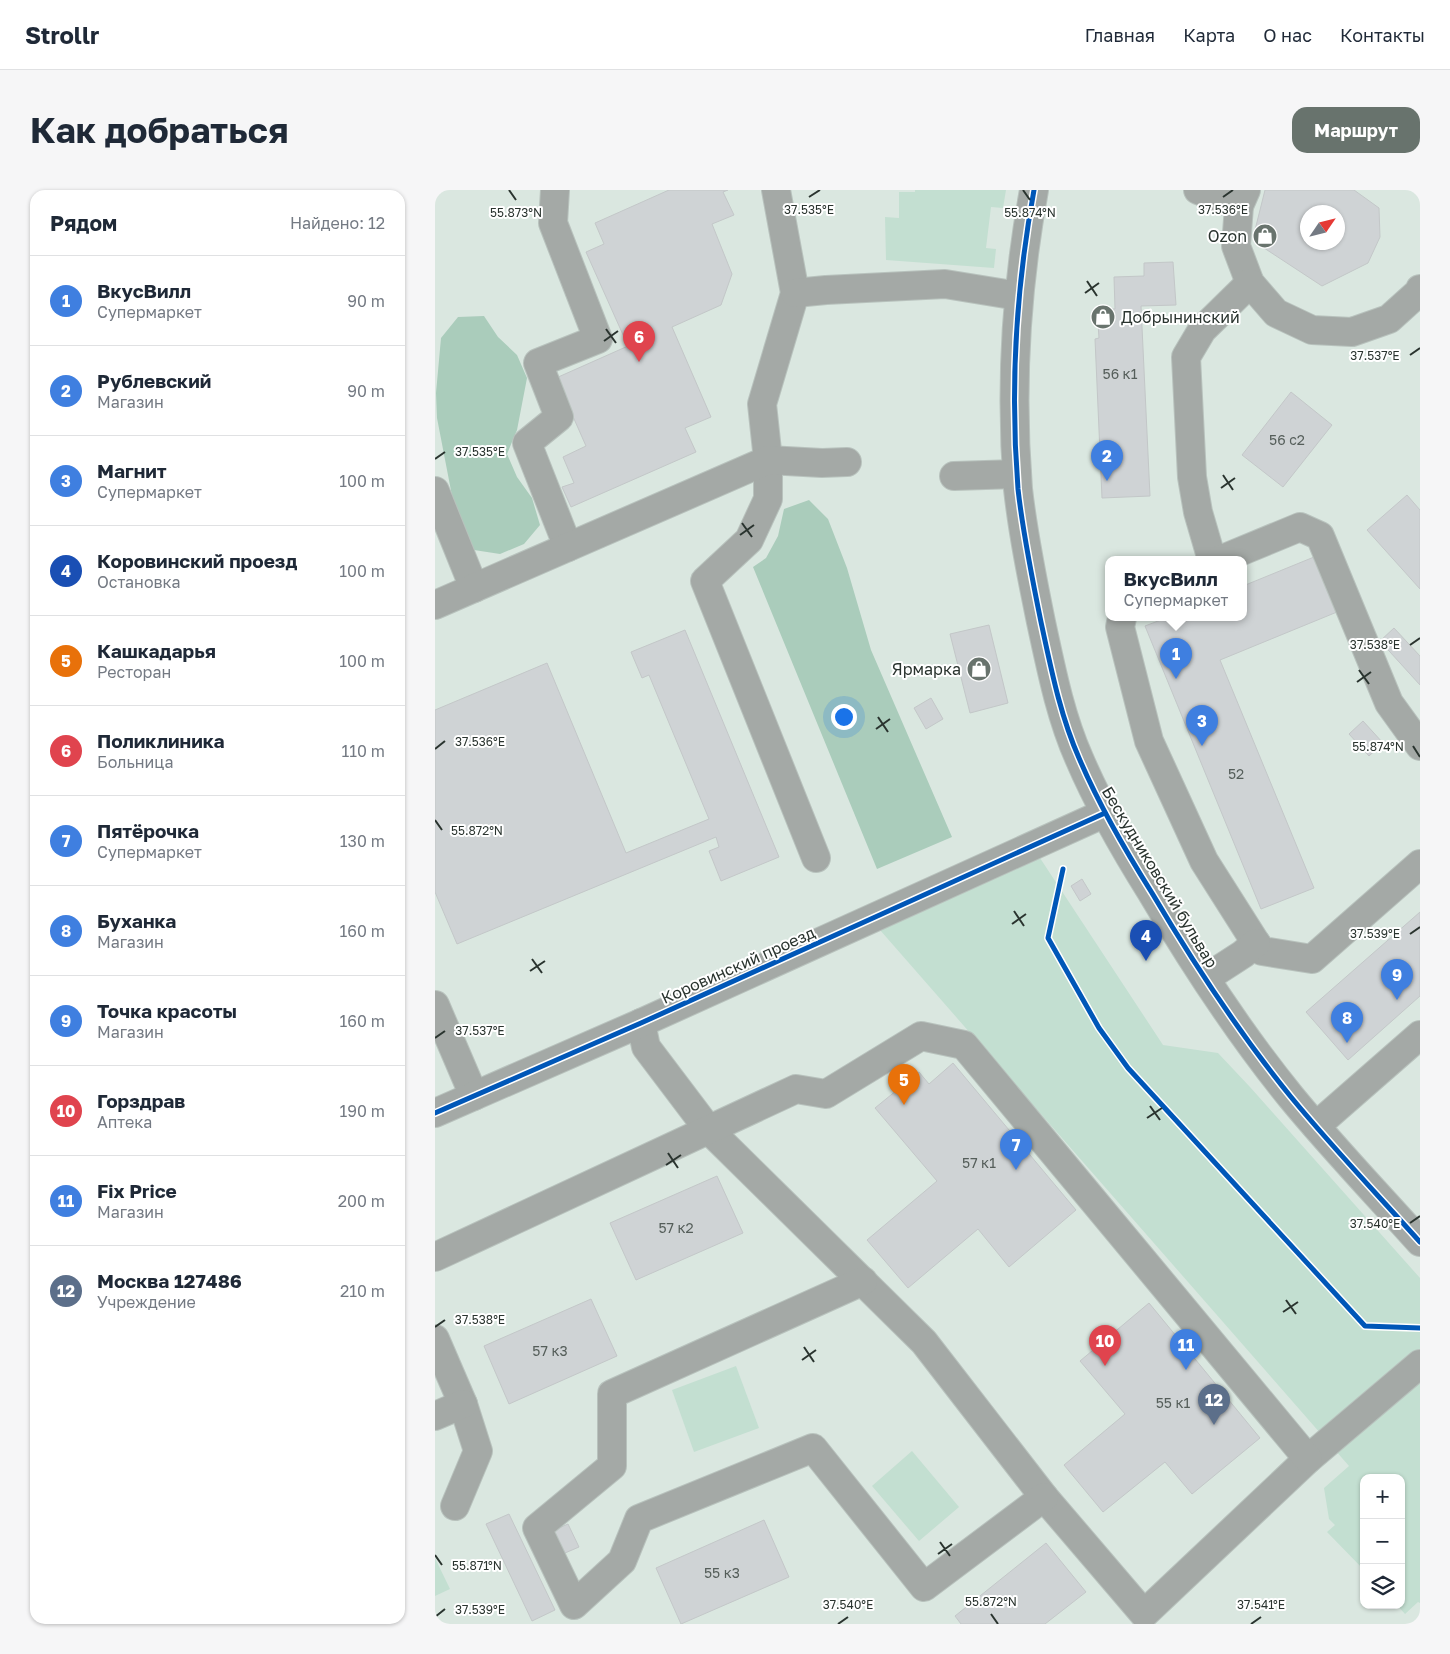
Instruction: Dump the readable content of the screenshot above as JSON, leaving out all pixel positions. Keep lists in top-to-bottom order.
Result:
{
  "streets": {
    "street": ["Бескудниковский бульвар", "Коровинский проезд"]
  },
  "crossings": [
    ["Бескудниковский бульвар", "Коровинский проезд"]
  ],
  "places": {
    "shop": ["Ozon", "Добрынинский", "Ярмарка"]
  },
  "house_numbers": [
    "56 к1",
    "56 с2",
    "52",
    "57 к1",
    "57 к2",
    "57 к3",
    "55 к1",
    "55 к3"
  ],
  "north": "top right",
  "page": {
    "header": "Strollr",
    "nav": [
      "Главная",
      "Карта",
      "О нас",
      "Контакты"
    ],
    "buttons": "Маршрут",
    "title": "Как добраться",
    "heading": ["Рядом", "Найдено: 12"],
    "list": [
      {
        "mark": "1",
        "name": "ВкусВилл",
        "note": "Супермаркет",
        "value": "90 m"
      },
      {
        "mark": "2",
        "name": "Рублевский",
        "note": "Магазин",
        "value": "90 m"
      },
      {
        "mark": "3",
        "name": "Магнит",
        "note": "Супермаркет",
        "value": "100 m"
      },
      {
        "mark": "4",
        "name": "Коровинский проезд",
        "note": "Остановка",
        "value": "100 m"
      },
      {
        "mark": "5",
        "name": "Кашкадарья",
        "note": "Ресторан",
        "value": "100 m"
      },
      {
        "mark": "6",
        "name": "Поликлиника",
        "note": "Больница",
        "value": "110 m"
      },
      {
        "mark": "7",
        "name": "Пятёрочка",
        "note": "Супермаркет",
        "value": "130 m"
      },
      {
        "mark": "8",
        "name": "Буханка",
        "note": "Магазин",
        "value": "160 m"
      },
      {
        "mark": "9",
        "name": "Точка красоты",
        "note": "Магазин",
        "value": "160 m"
      },
      {
        "mark": "10",
        "name": "Горздрав",
        "note": "Аптека",
        "value": "190 m"
      },
      {
        "mark": "11",
        "name": "Fix Price",
        "note": "Магазин",
        "value": "200 m"
      },
      {
        "mark": "12",
        "name": "Москва 127486",
        "note": "Учреждение",
        "value": "210 m"
      }
    ],
    "pins": [
      "6",
      "2",
      "1",
      "3",
      "4",
      "9",
      "8",
      "5",
      "7",
      "10",
      "11",
      "12"
    ],
    "popup": ["ВкусВилл", "Супермаркет"],
    "map_buttons": ["+", "−"]
  },
  "coordinates": [
    "37.535°E",
    "37.536°E",
    "55.873°N",
    "55.874°N",
    "37.537°E",
    "37.538°E",
    "55.872°N",
    "37.539°E",
    "37.540°E",
    "55.871°N",
    "37.541°E"
  ]
}
